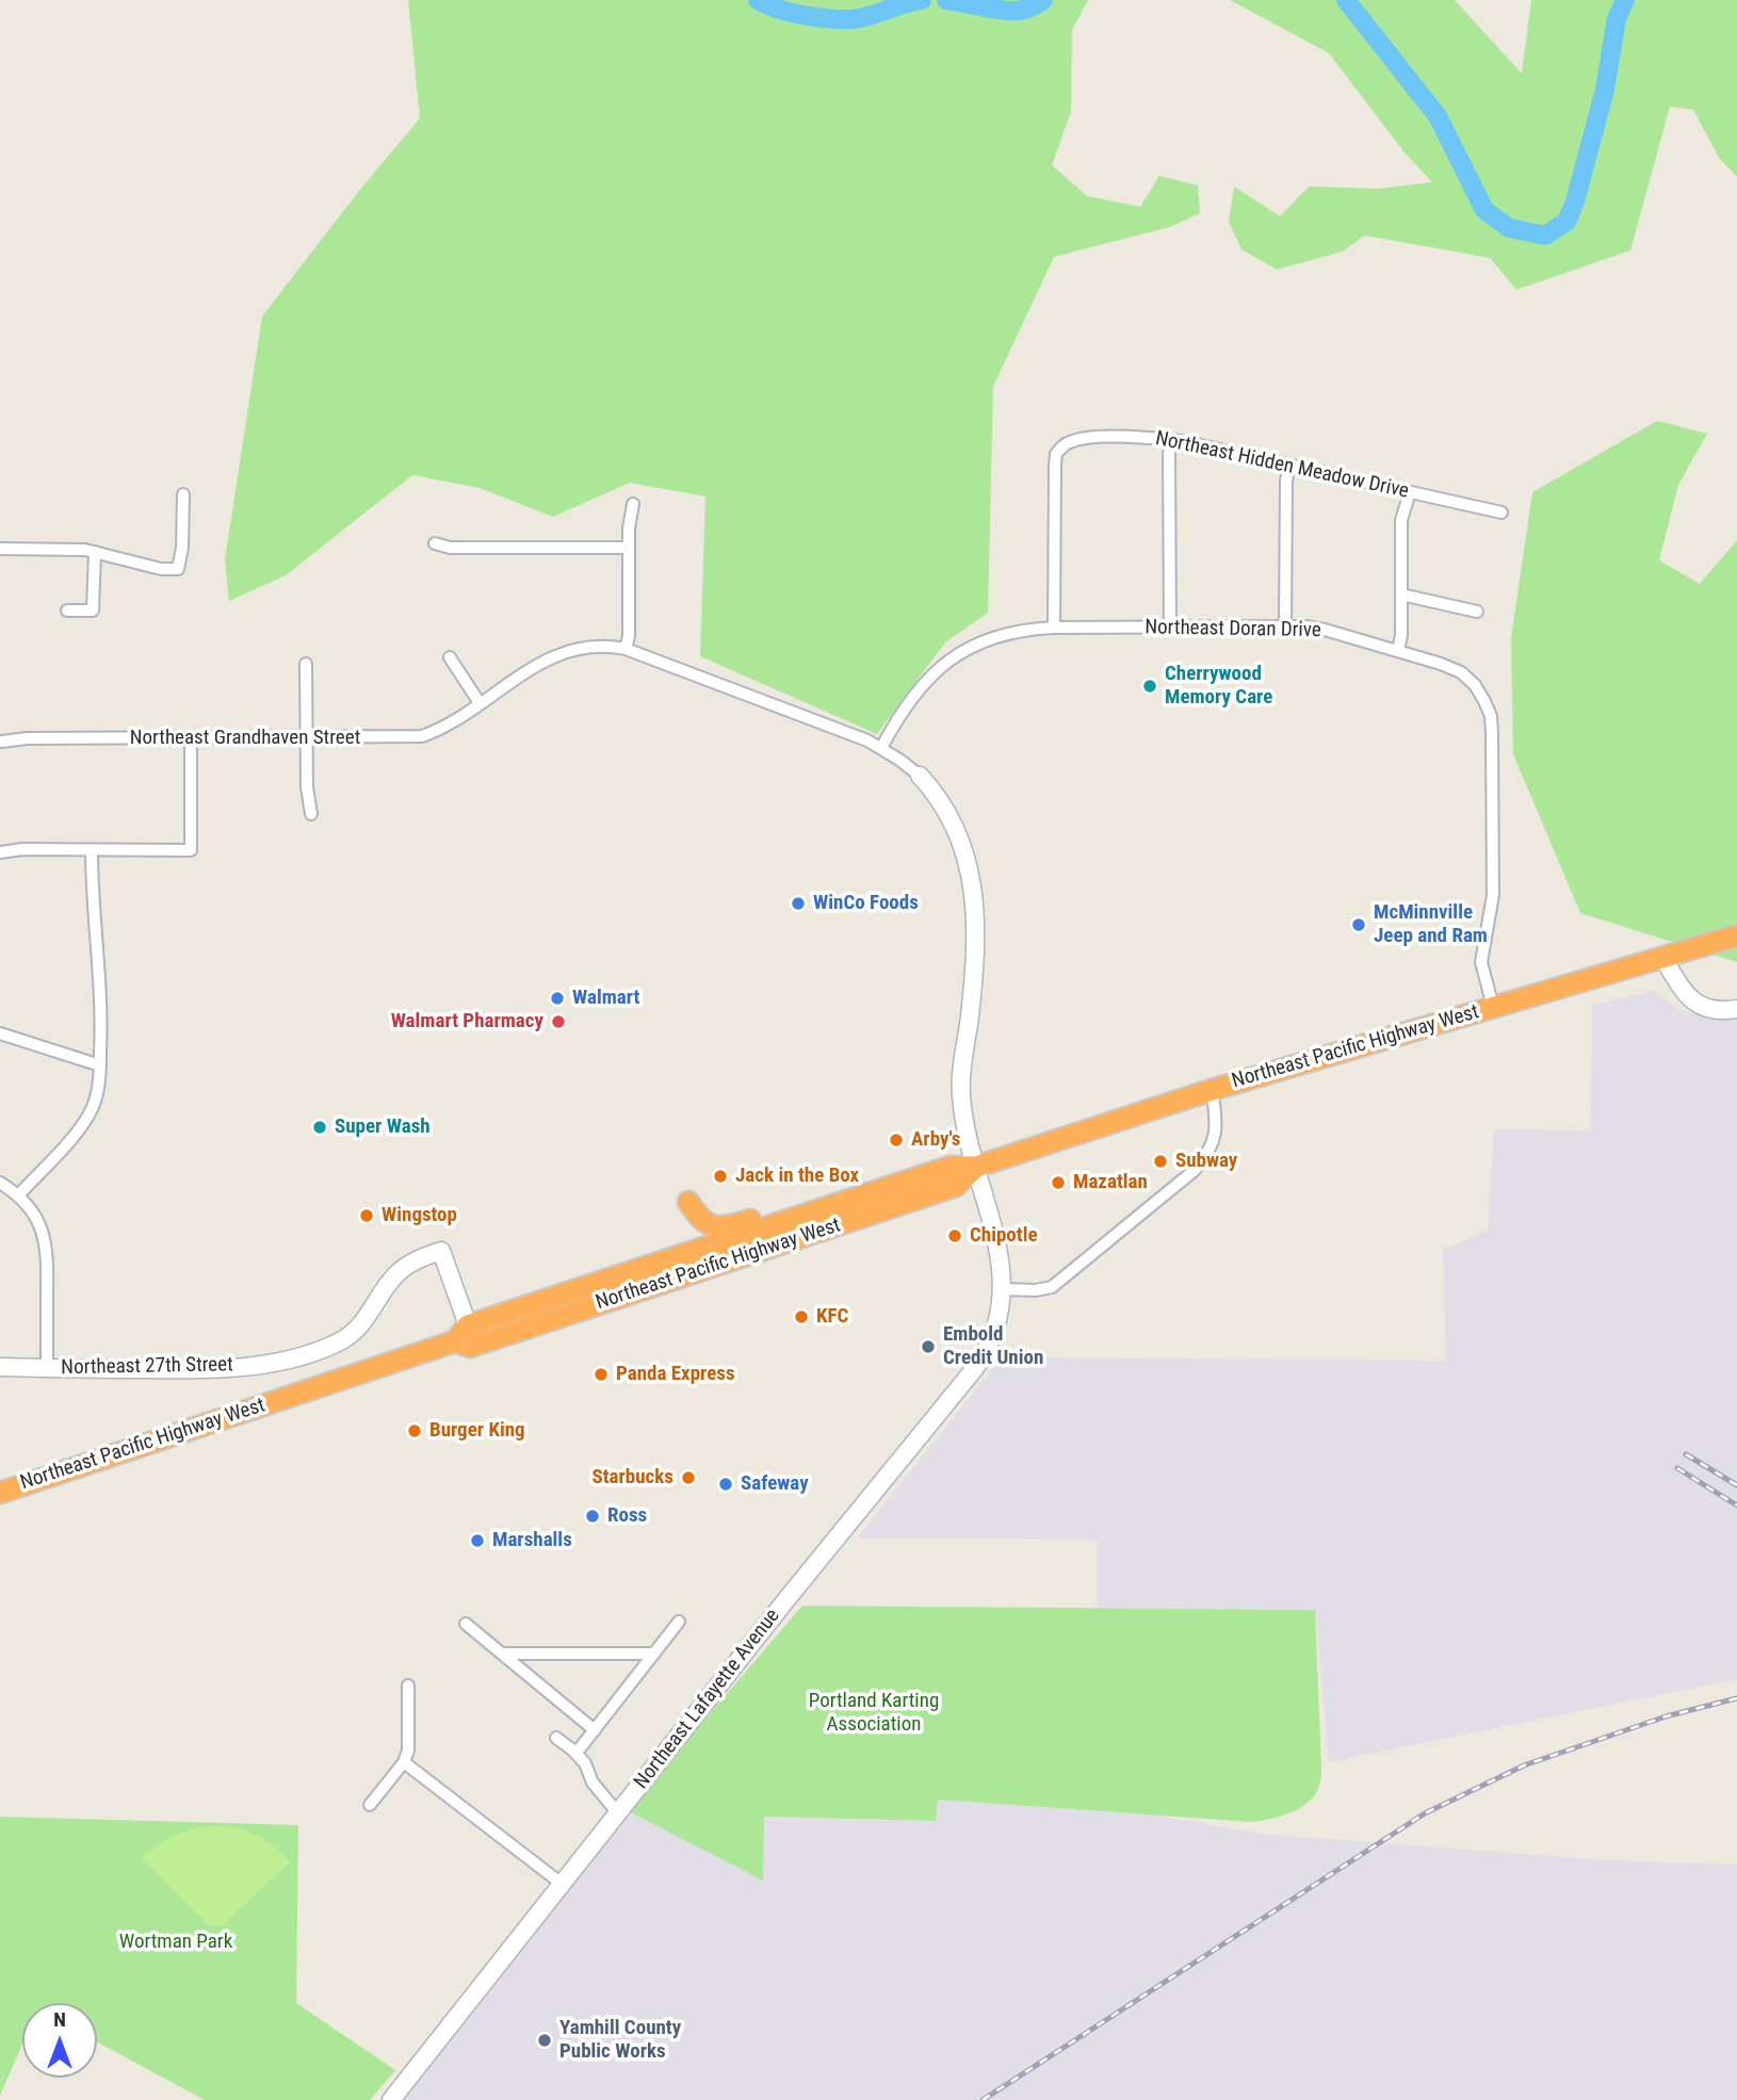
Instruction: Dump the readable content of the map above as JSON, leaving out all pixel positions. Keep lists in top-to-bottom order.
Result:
{
  "streets": {
    "highway": ["Northeast Pacific Highway West"],
    "main road": ["Northeast 27th Street", "Northeast Lafayette Avenue"],
    "street": ["Northeast Hidden Meadow Drive", "Northeast Doran Drive", "Northeast Grandhaven Street"]
  },
  "crossings": [
    ["Northeast Hidden Meadow Drive", "Northeast Doran Drive"],
    ["Northeast Doran Drive", "Northeast Grandhaven Street"],
    ["Northeast Doran Drive", "Northeast Pacific Highway West"],
    ["Northeast Grandhaven Street", "Northeast Lafayette Avenue"],
    ["Northeast Pacific Highway West", "Northeast 27th Street"],
    ["Northeast Pacific Highway West", "Northeast Lafayette Avenue"]
  ],
  "parks": ["Portland Karting Association", "Wortman Park"],
  "places": [
    "Cherrywood Memory Care",
    "WinCo Foods",
    "McMinnville Jeep and Ram",
    "Walmart",
    "Walmart Pharmacy",
    "Super Wash",
    "Arby's",
    "Subway",
    "Jack in the Box",
    "Mazatlan",
    "Wingstop",
    "Chipotle",
    "KFC",
    "Embold Credit Union",
    "Panda Express",
    "Burger King",
    "Starbucks",
    "Safeway",
    "Ross",
    "Marshalls",
    "Yamhill County Public Works"
  ],
  "north": "top"
}
